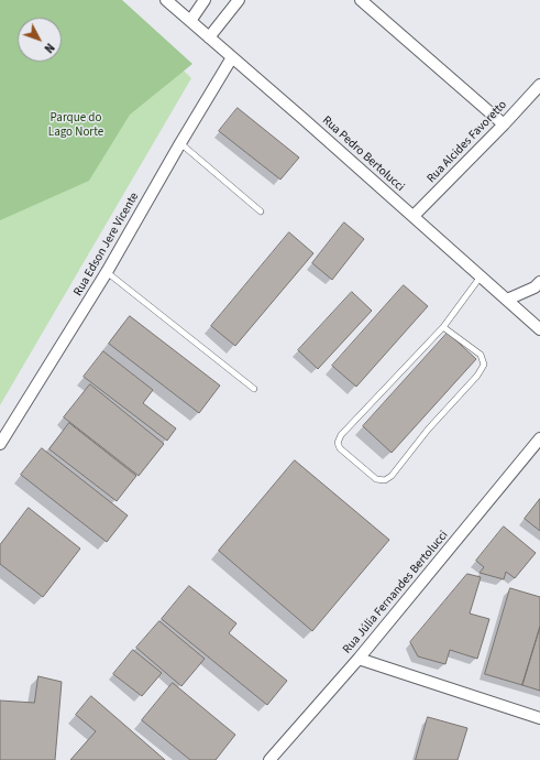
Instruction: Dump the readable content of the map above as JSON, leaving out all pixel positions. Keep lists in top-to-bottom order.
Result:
{
  "streets": {
    "street": [
      "Rua Alcides Favoretto",
      "Rua Pedro Bertolucci",
      "Rua Edson Jere Vicente",
      "Rua Júlia Fernandes Bertolucci"
    ]
  },
  "crossings": [
    ["Rua Alcides Favoretto", "Rua Pedro Bertolucci"],
    ["Rua Pedro Bertolucci", "Rua Edson Jere Vicente"]
  ],
  "parks": ["Parque do Lago Norte"],
  "north": "bottom right"
}
